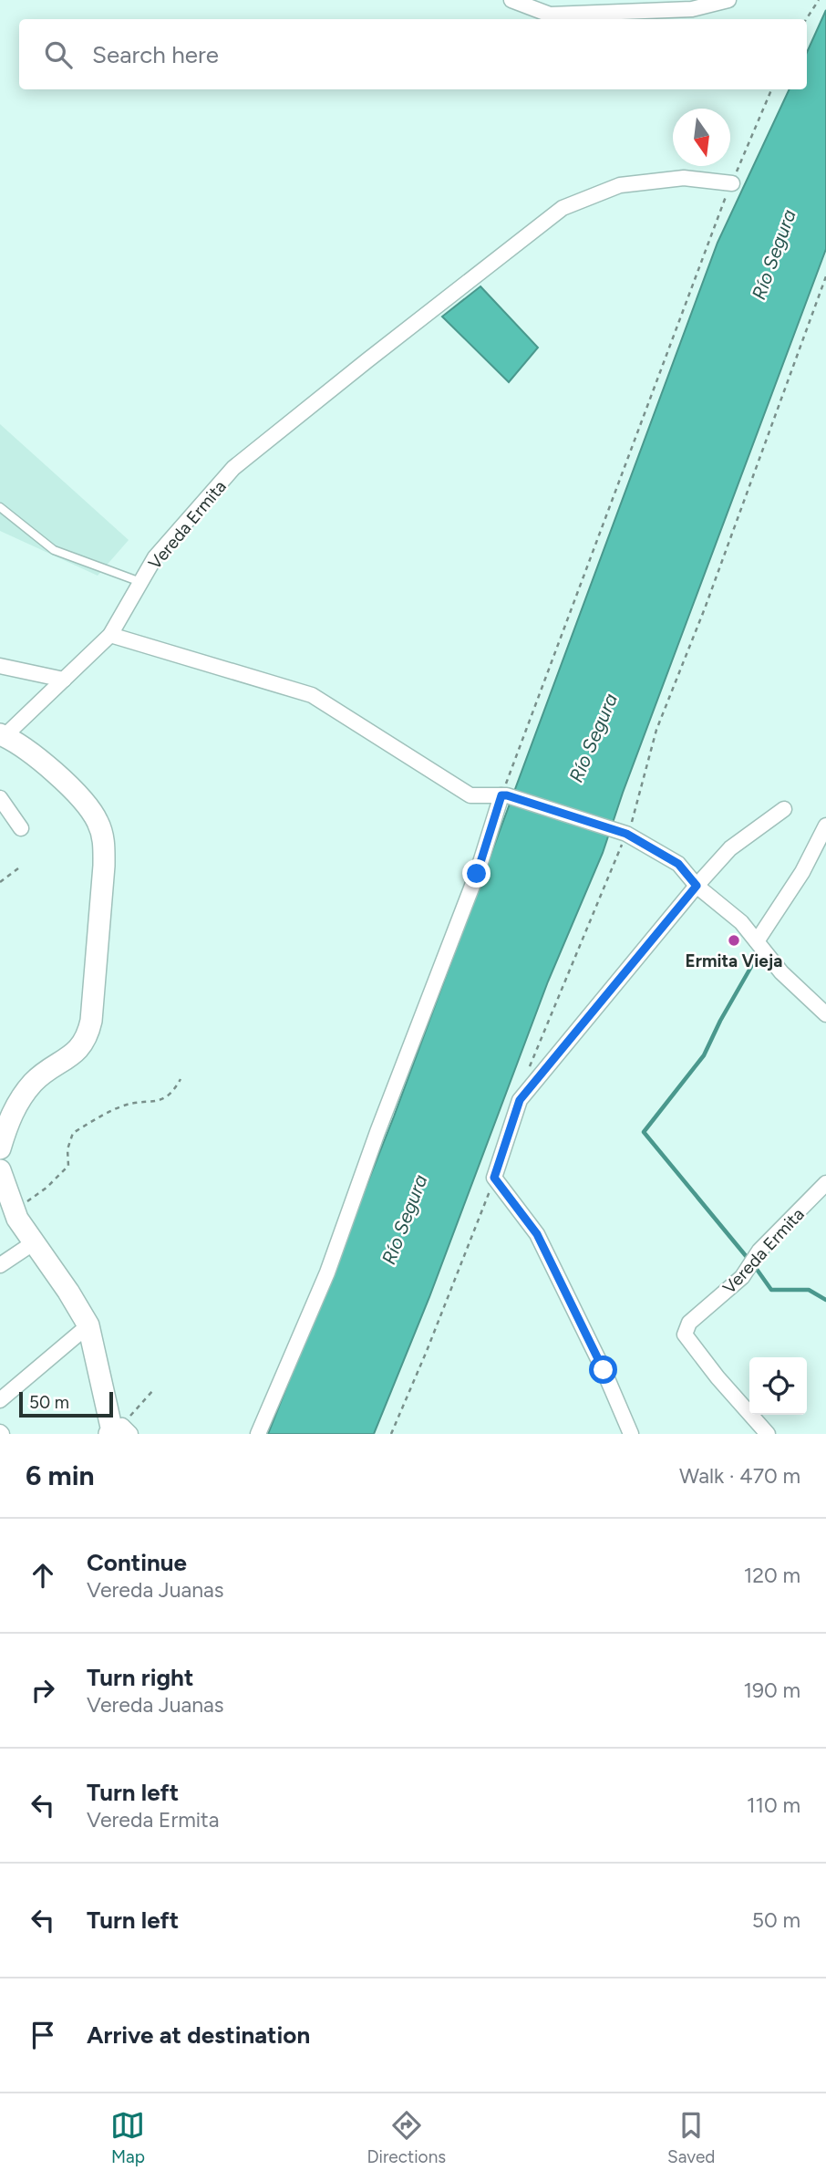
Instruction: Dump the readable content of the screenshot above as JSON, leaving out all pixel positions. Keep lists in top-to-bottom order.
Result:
{
  "streets": {
    "street": ["Vereda Ermita"]
  },
  "water": ["Río Segura"],
  "places": ["Ermita Vieja"],
  "scale_bar": "50 m",
  "north": "bottom",
  "page": {
    "search": "Search here",
    "scale": "50 m",
    "heading": ["6 min", "Walk · 470 m"],
    "list": [
      ["Continue", "Vereda Juanas", "120 m"],
      ["Turn right", "Vereda Juanas", "190 m"],
      ["Turn left", "Vereda Ermita", "110 m"],
      ["Turn left", "50 m"],
      "Arrive at destination"
    ],
    "nav": ["Map", "Directions", "Saved"]
  }
}
